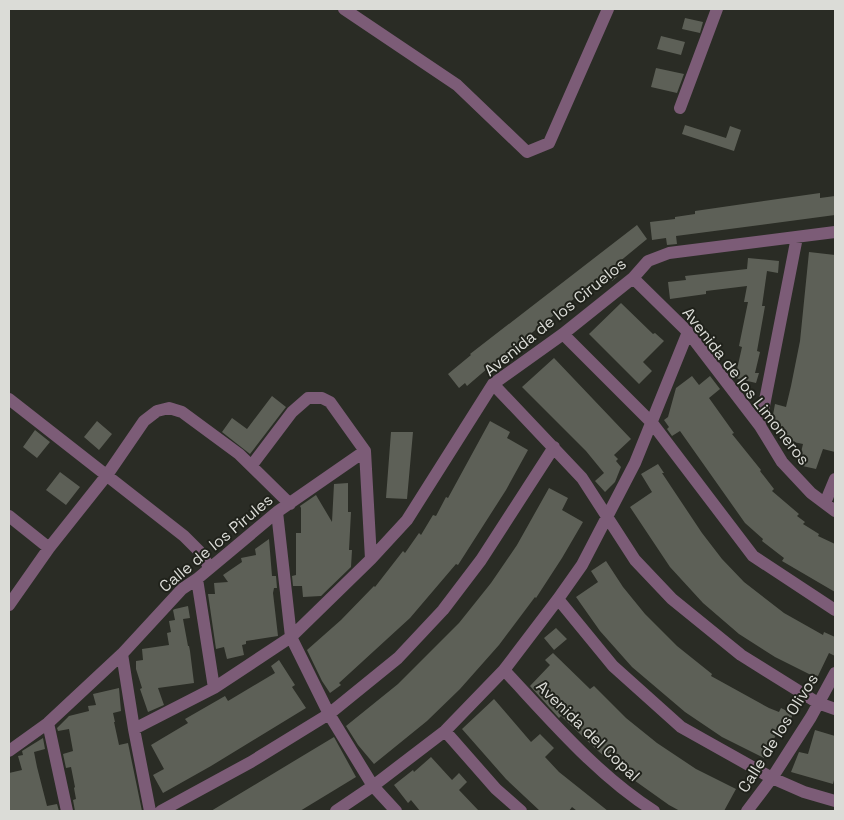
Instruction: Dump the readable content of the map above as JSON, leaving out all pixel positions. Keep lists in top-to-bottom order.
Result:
{
  "streets": {
    "street": [
      "Avenida de los Ciruelos",
      "Avenida de los Limoneros",
      "Calle de los Pirules",
      "Avenida del Copal",
      "Calle de los Olivos"
    ]
  },
  "crossings": [
    ["Avenida de los Ciruelos", "Avenida de los Limoneros"]
  ]
}
